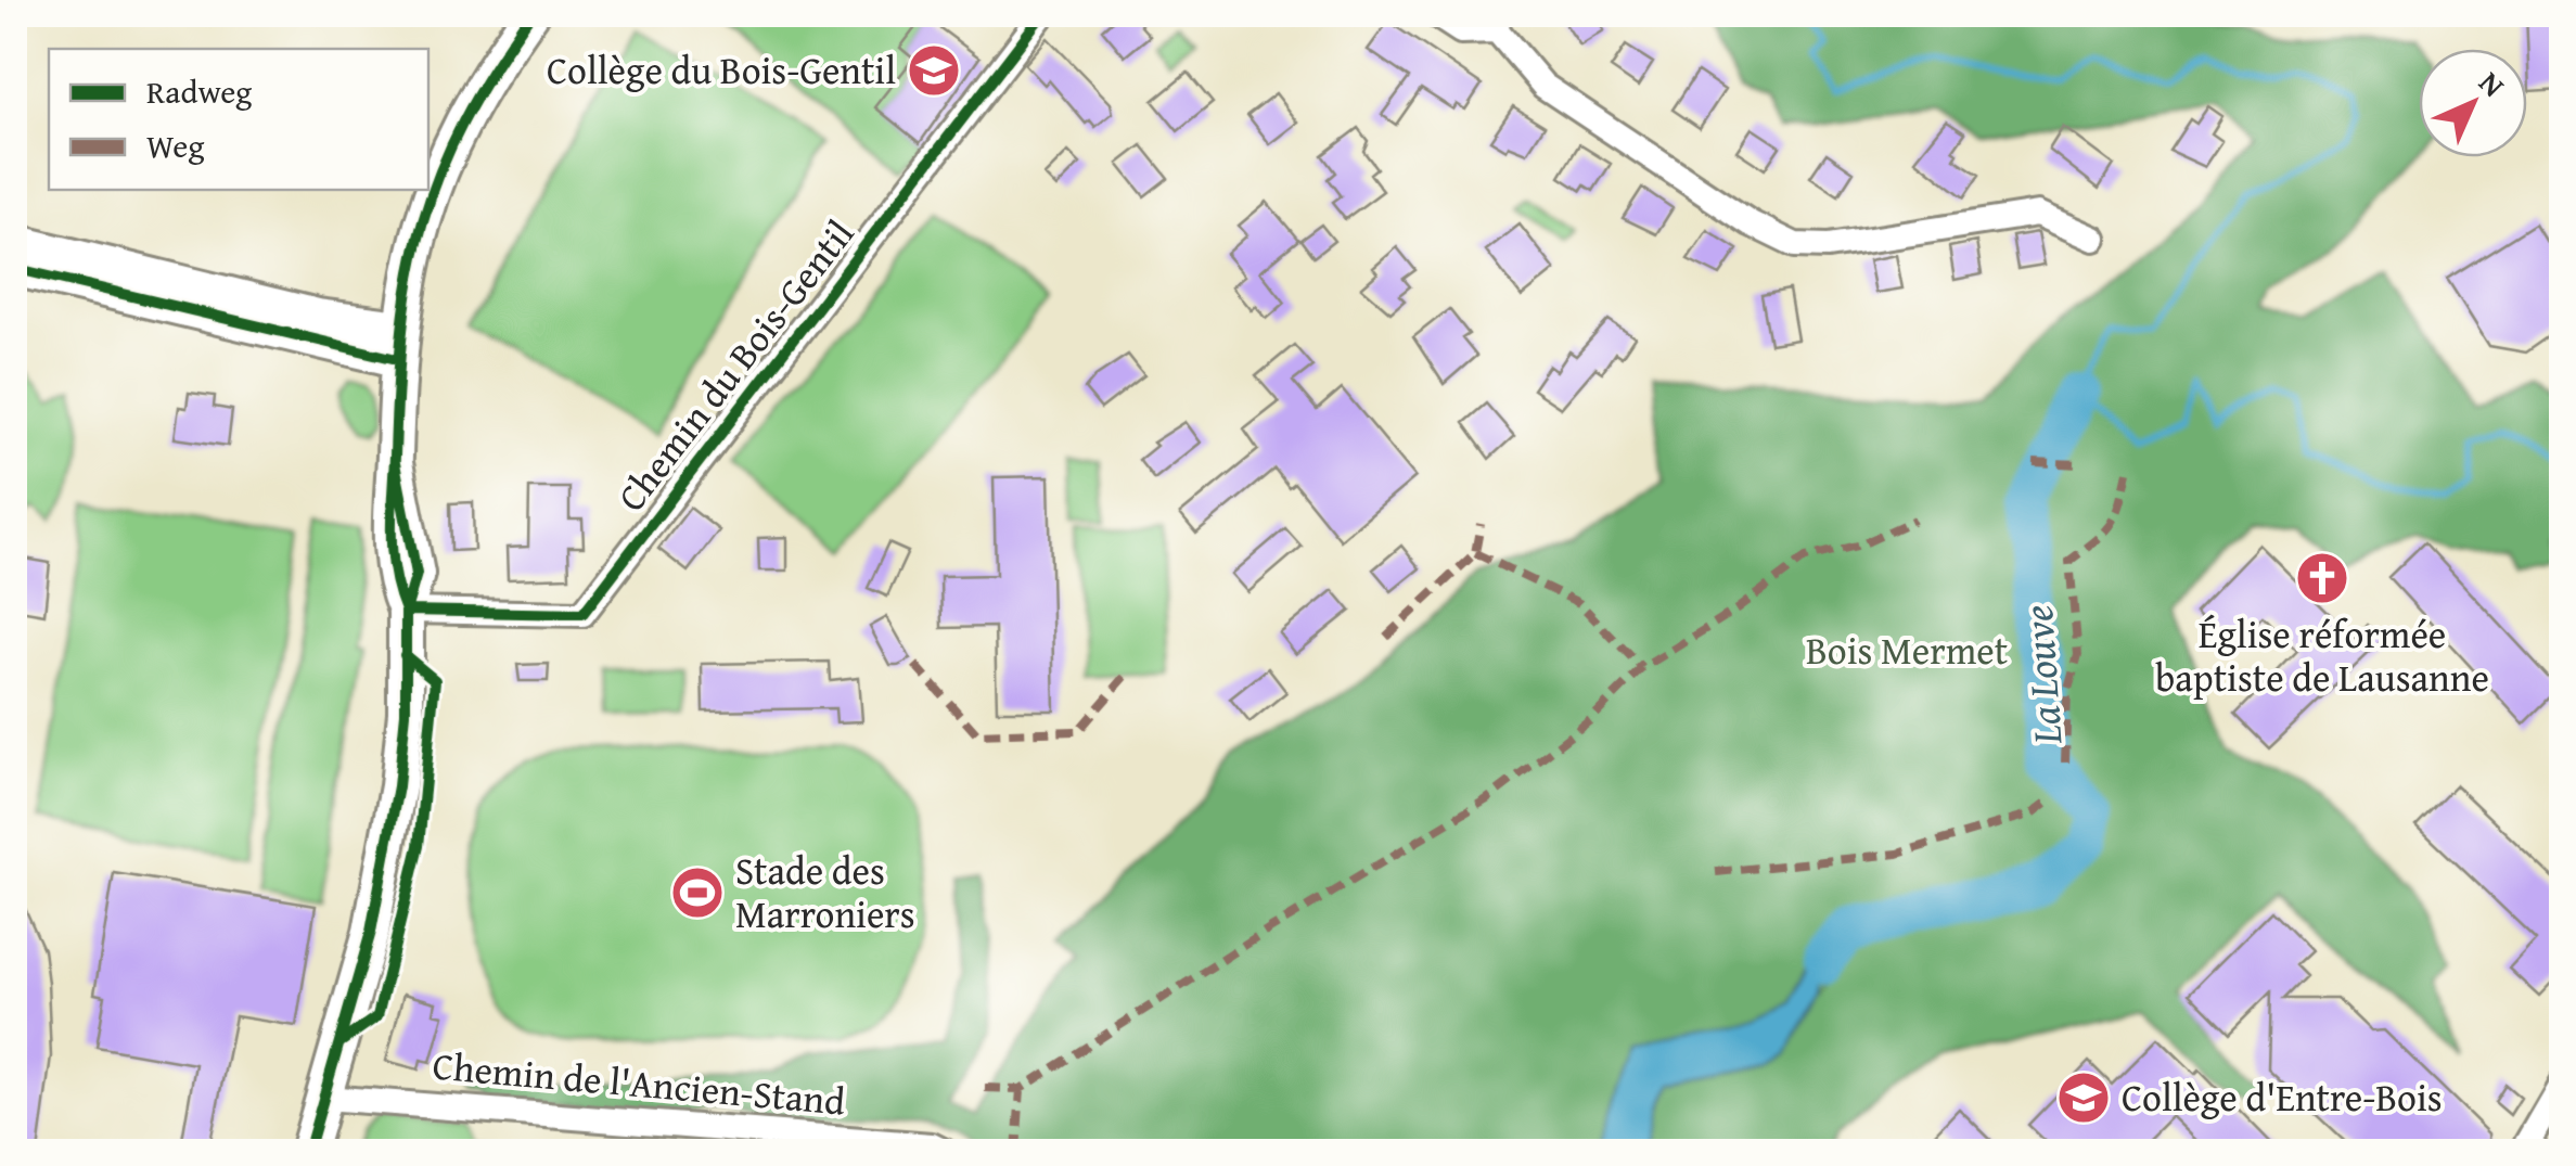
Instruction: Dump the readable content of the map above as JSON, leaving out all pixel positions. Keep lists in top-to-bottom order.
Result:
{
  "streets": {
    "street": ["Chemin du Bois-Gentil", "Chemin de l'Ancien-Stand"]
  },
  "water": ["La Louve"],
  "parks": ["Bois Mermet"],
  "places": {
    "school or university": ["Collège du Bois-Gentil", "Collège d'Entre-Bois"],
    "church": ["Église réformée baptiste de Lausanne"],
    "sports": ["Stade des Marroniers"]
  },
  "legend": ["Radweg", "Weg"],
  "north": "top right"
}
